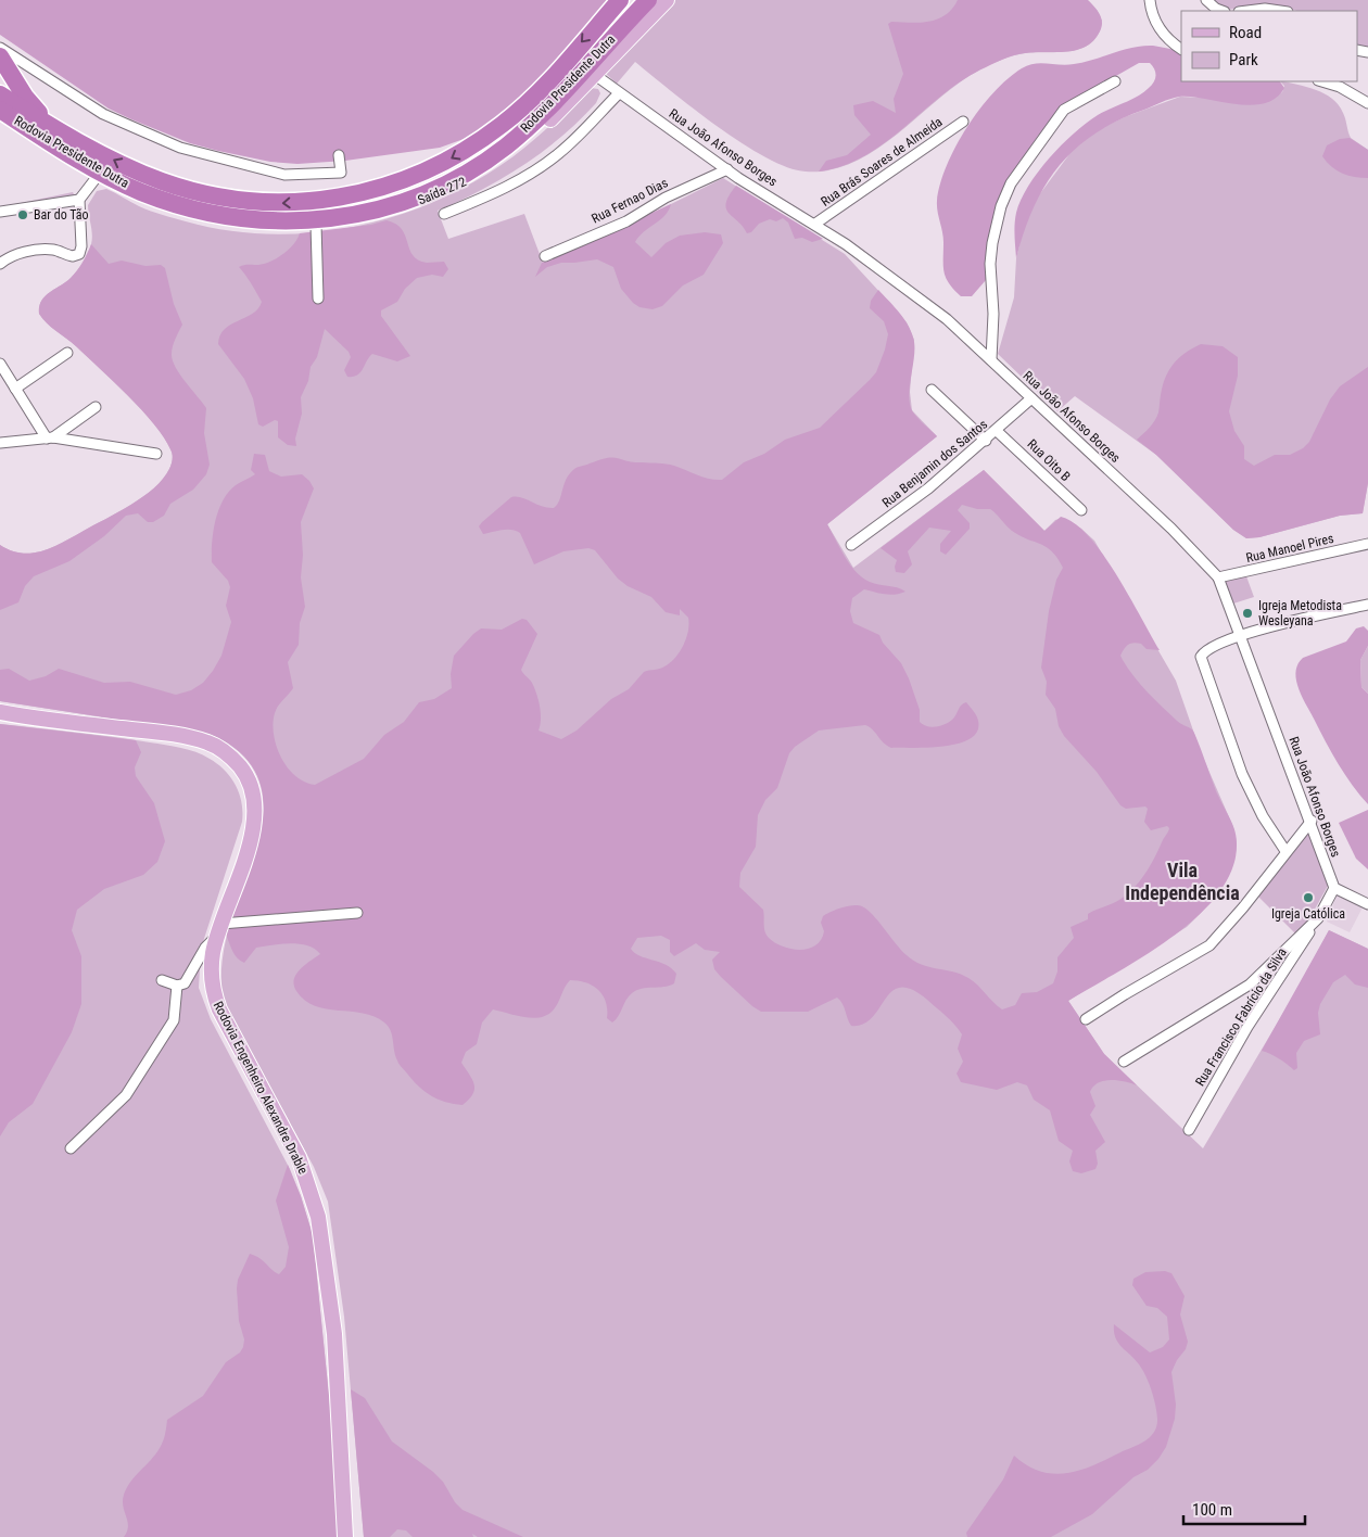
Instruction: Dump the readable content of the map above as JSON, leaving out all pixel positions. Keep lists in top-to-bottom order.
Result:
{
  "streets": {
    "highway": ["Rodovia Presidente Dutra", "Saída 272"],
    "main road": ["Rodovia Engenheiro Alexandre Drable"],
    "street": [
      "Rua João Afonso Borges",
      "Rua Brás Soares de Almeida",
      "Rua Fernao Dias",
      "Rua Oito B",
      "Rua Benjamin dos Santos",
      "Rua Manoel Pires",
      "Rua Francisco Fabrício da Silva"
    ]
  },
  "crossings": [
    ["Rodovia Presidente Dutra", "Saída 272"],
    ["Rua João Afonso Borges", "Rua Brás Soares de Almeida"],
    ["Rua João Afonso Borges", "Rua Fernao Dias"],
    ["Rua João Afonso Borges", "Rua Benjamin dos Santos"],
    ["Rua João Afonso Borges", "Rua Manoel Pires"],
    ["Rua Oito B", "Rua Benjamin dos Santos"]
  ],
  "districts": ["Vila Independência"],
  "places": ["Bar do Tão", "Igreja Metodista Wesleyana", "Igreja Católica"],
  "legend": ["Road", "Park"],
  "scale_bar": "100 m"
}
